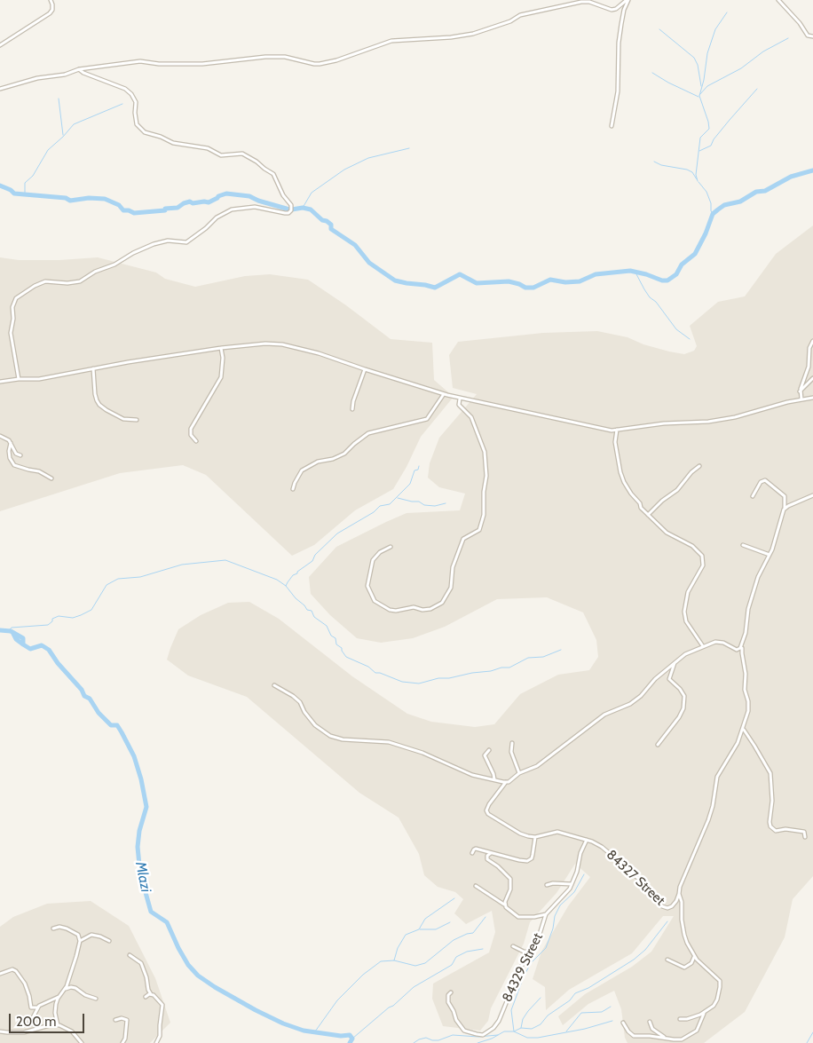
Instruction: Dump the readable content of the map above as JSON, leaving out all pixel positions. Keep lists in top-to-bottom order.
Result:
{
  "streets": {
    "street": ["84327 Street", "84329 Street"]
  },
  "crossings": [
    ["84327 Street", "84329 Street"]
  ],
  "water": ["Mlazi"],
  "scale_bar": "200 m"
}
